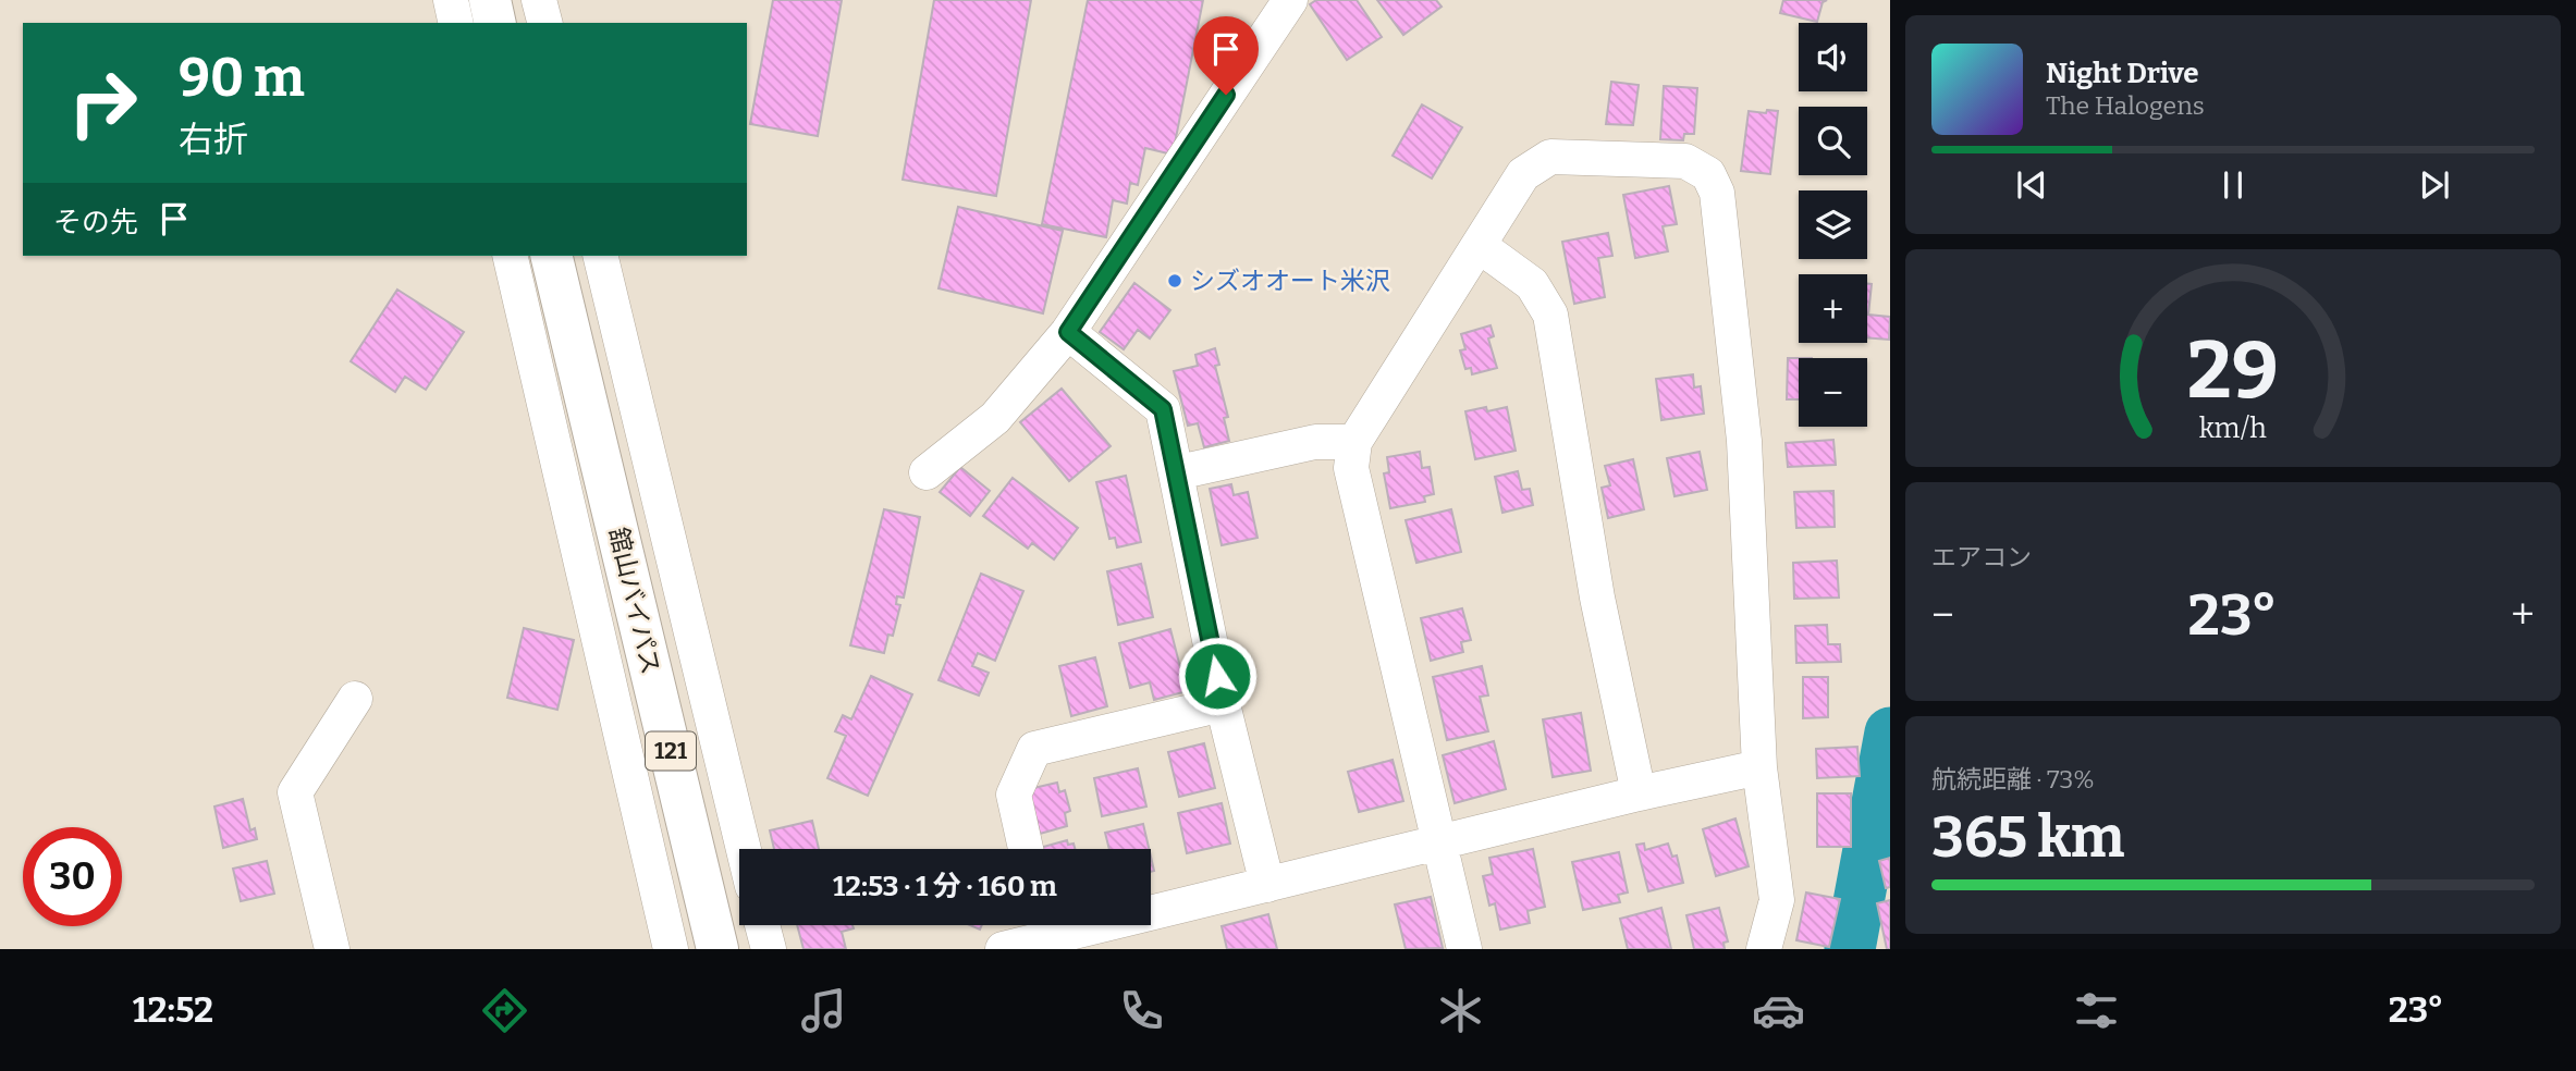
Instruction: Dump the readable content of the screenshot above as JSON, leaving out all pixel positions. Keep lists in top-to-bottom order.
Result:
{
  "streets": {
    "highway": ["舘山バイパス", "121"]
  },
  "places": ["シズオオート米沢"],
  "page": {
    "map_buttons": ["+", "−"],
    "turn": ["90 m", "右折"],
    "song": ["Night Drive", "The Halogens"],
    "then": "その先",
    "tile": [
      "エアコン",
      ["航続距離 · 73%", "365 km"]
    ],
    "heat": ["−", "23°", "+"],
    "limit": "30",
    "trip": "12:53 · 1 分 · 160 m",
    "tabs": ["12:52", "23°"],
    "gauge": ["29", "km/h"]
  }
}
